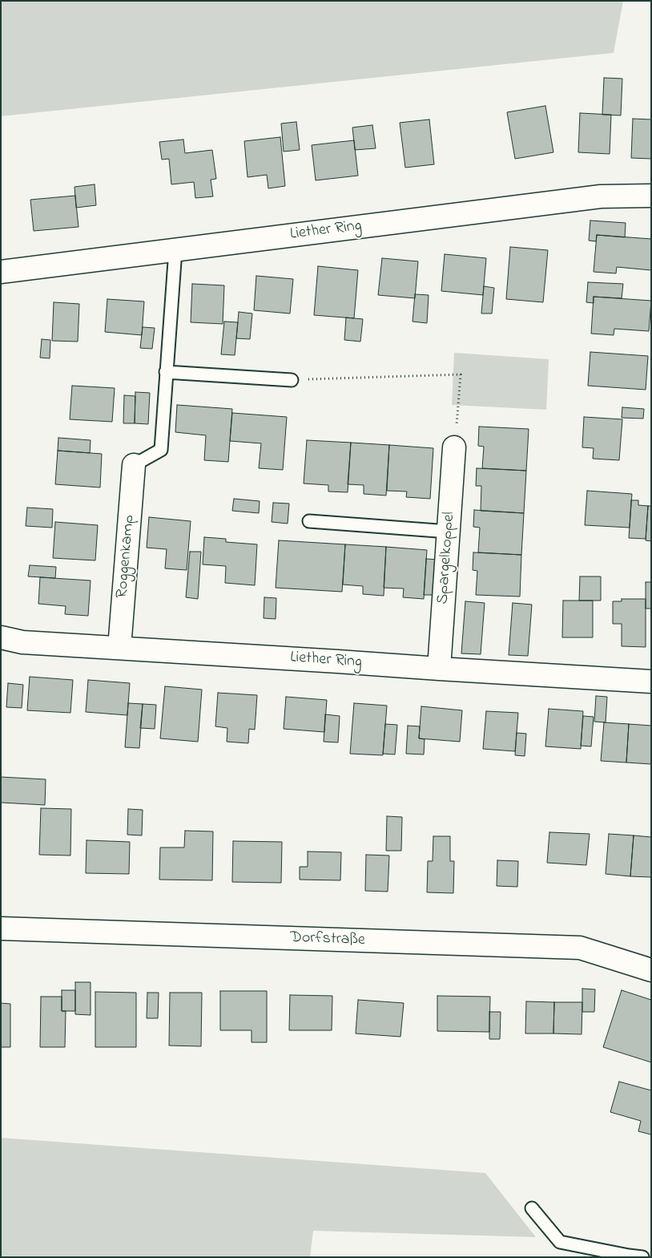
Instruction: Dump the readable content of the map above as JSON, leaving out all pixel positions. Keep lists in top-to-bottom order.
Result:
{
  "streets": {
    "street": [
      "Liether Ring",
      "Roggenkamp",
      "Spargelkoppel",
      "Dorfstraße"
    ]
  },
  "crossings": [
    ["Liether Ring", "Roggenkamp"],
    ["Liether Ring", "Spargelkoppel"]
  ]
}
